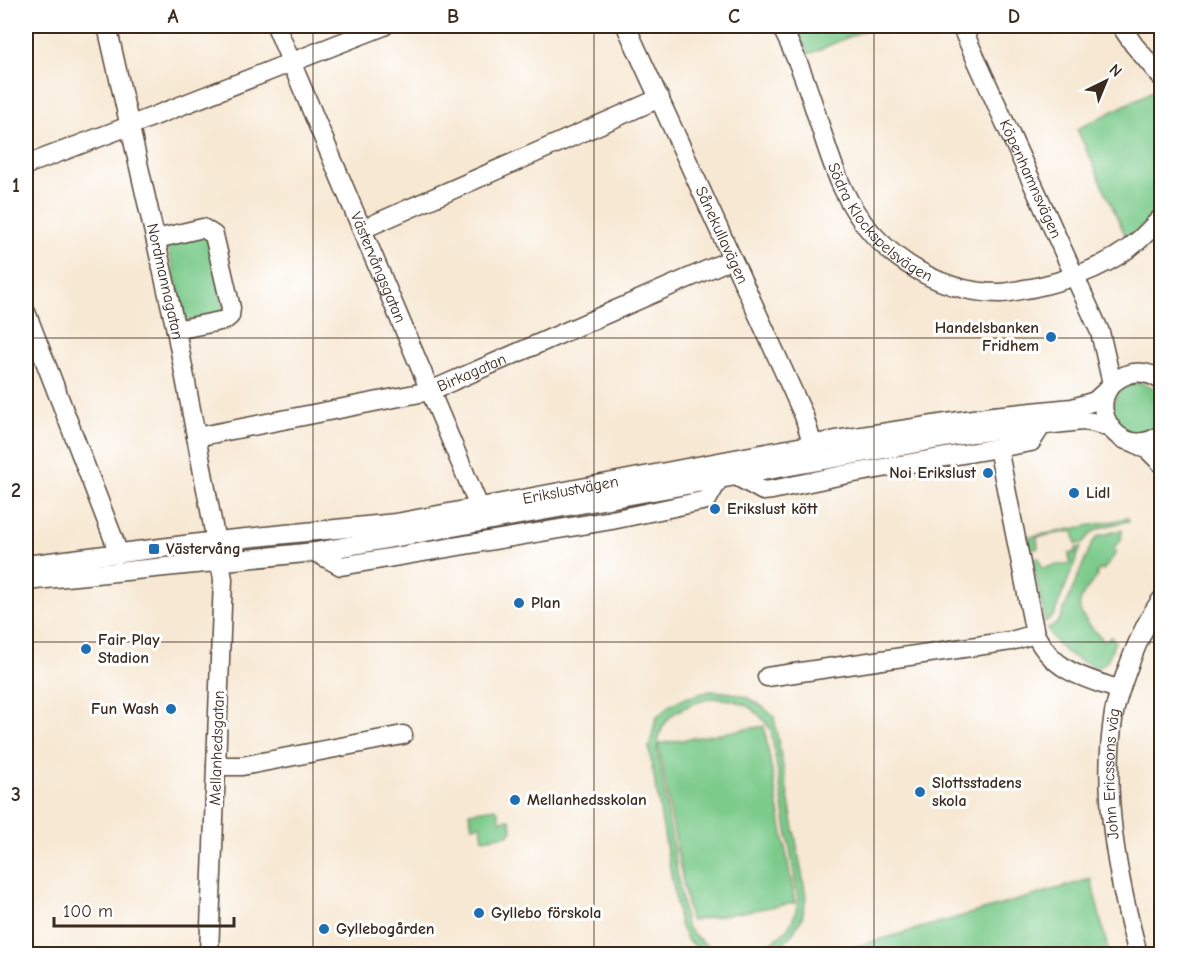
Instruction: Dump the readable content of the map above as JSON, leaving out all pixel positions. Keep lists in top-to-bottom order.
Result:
{
  "streets": {
    "street": [
      "Köpenhamnsvägen",
      "Södra Klockspelsvägen",
      "Sånekullavägen",
      "Västervångsgatan",
      "Nordmannagatan",
      "Birkagatan",
      "Erikslustvägen",
      "Mellanhedsgatan",
      "John Ericssons väg"
    ]
  },
  "crossings": [
    ["Köpenhamnsvägen", "Södra Klockspelsvägen"],
    ["Köpenhamnsvägen", "Erikslustvägen"],
    ["Sånekullavägen", "Birkagatan"],
    ["Sånekullavägen", "Erikslustvägen"],
    ["Västervångsgatan", "Birkagatan"],
    ["Västervångsgatan", "Erikslustvägen"],
    ["Nordmannagatan", "Birkagatan"],
    ["Nordmannagatan", "Erikslustvägen"],
    ["Nordmannagatan", "Mellanhedsgatan"],
    ["Erikslustvägen", "Mellanhedsgatan"]
  ],
  "places": {
    "other": [
      "Handelsbanken Fridhem",
      "Noi Erikslust",
      "Lidl",
      "Erikslust kött",
      "Plan",
      "Fair Play Stadion",
      "Fun Wash",
      "Slottsstadens skola",
      "Mellanhedsskolan",
      "Gyllebo förskola",
      "Gyllebogården"
    ],
    "transit": ["Västervång"]
  },
  "scale_bar": "100 m",
  "north": "top right",
  "grid": {
    "columns": [
      "A",
      "B",
      "C",
      "D"
    ],
    "rows": ["1", "2", "3"]
  }
}
